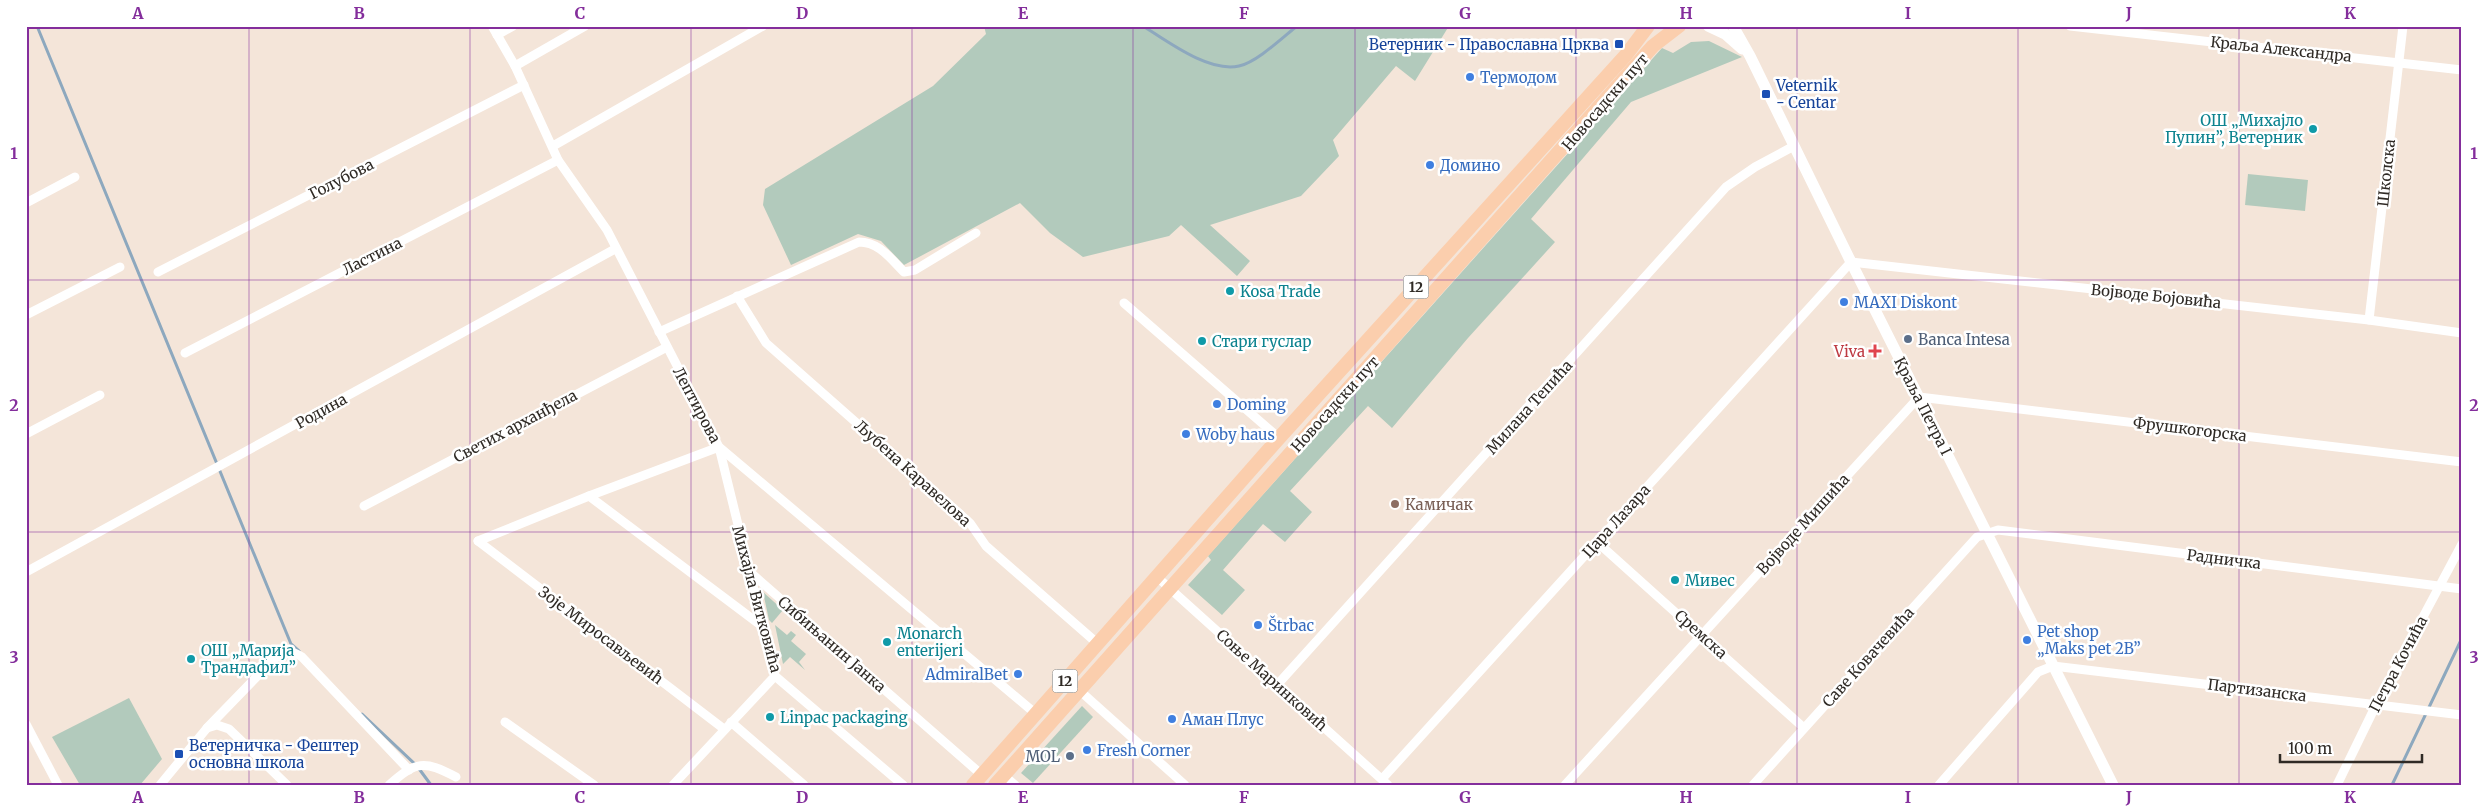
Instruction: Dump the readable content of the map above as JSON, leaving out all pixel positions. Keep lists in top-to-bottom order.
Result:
{
  "streets": {
    "main road": ["Новосадски пут", "12"],
    "street": [
      "Краља Александра",
      "Школска",
      "Голубова",
      "Ластина",
      "Војводе Бојовића",
      "Лептирова",
      "Краља Петра I",
      "Милана Тепића",
      "Родина",
      "Светих арханђела",
      "Фрушкогорска",
      "Љубена Каравелова",
      "Цара Лазара",
      "Војводе Мишића",
      "Радничка",
      "Михајла Витковића",
      "Сремска",
      "Зоје Миросављевић",
      "Сибињанин Јанка",
      "Саве Ковачевића",
      "Петра Кочића",
      "Соње Маринковић",
      "Партизанска"
    ]
  },
  "crossings": [
    ["Краља Александра", "Школска"],
    ["Новосадски пут", "Лептирова"],
    ["Новосадски пут", "Љубена Каравелова"],
    ["Новосадски пут", "Сибињанин Јанка"],
    ["Новосадски пут", "Соње Маринковић"],
    ["Школска", "Војводе Бојовића"],
    ["Голубова", "Лептирова"],
    ["Ластина", "Лептирова"],
    ["Војводе Бојовића", "Краља Петра I"],
    ["Војводе Бојовића", "Цара Лазара"],
    ["Лептирова", "Родина"],
    ["Лептирова", "Светих арханђела"],
    ["Лептирова", "Михајла Витковића"],
    ["Краља Петра I", "Милана Тепића"],
    ["Краља Петра I", "Фрушкогорска"],
    ["Краља Петра I", "Цара Лазара"],
    ["Краља Петра I", "Војводе Мишића"],
    ["Краља Петра I", "Радничка"],
    ["Краља Петра I", "Саве Ковачевића"],
    ["Краља Петра I", "Партизанска"],
    ["Милана Тепића", "Соње Маринковић"],
    ["Фрушкогорска", "Војводе Мишића"],
    ["Цара Лазара", "Сремска"],
    ["Цара Лазара", "Соње Маринковић"],
    ["Војводе Мишића", "Сремска"],
    ["Радничка", "Саве Ковачевића"],
    ["Радничка", "Петра Кочића"],
    ["Михајла Витковића", "Сибињанин Јанка"],
    ["Сремска", "Саве Ковачевића"],
    ["Петра Кочића", "Партизанска"]
  ],
  "places": {
    "transit": ["Ветерник - Православна Црква", "Veternik - Centar", "Ветерничка - Фештер основна школа"],
    "other": [
      "Термодом",
      "ОШ „Михајло Пупин”, Ветерник",
      "Домино",
      "Kosa Trade",
      "MAXI Diskont",
      "Banca Intesa",
      "Стари гуслар",
      "Doming",
      "Woby haus",
      "Камичак",
      "Мивес",
      "Štrbac",
      "Pet shop „Maks pet 2B”",
      "Monarch enterijeri",
      "ОШ „Марија Трандафил”",
      "AdmiralBet",
      "Linpac packaging",
      "Аман Плус",
      "Fresh Corner",
      "MOL"
    ],
    "health": ["Viva"]
  },
  "scale_bar": "100 m",
  "grid": {
    "columns": [
      "A",
      "B",
      "C",
      "D",
      "E",
      "F",
      "G",
      "H",
      "I",
      "J",
      "K"
    ],
    "rows": ["1", "2", "3"]
  }
}
